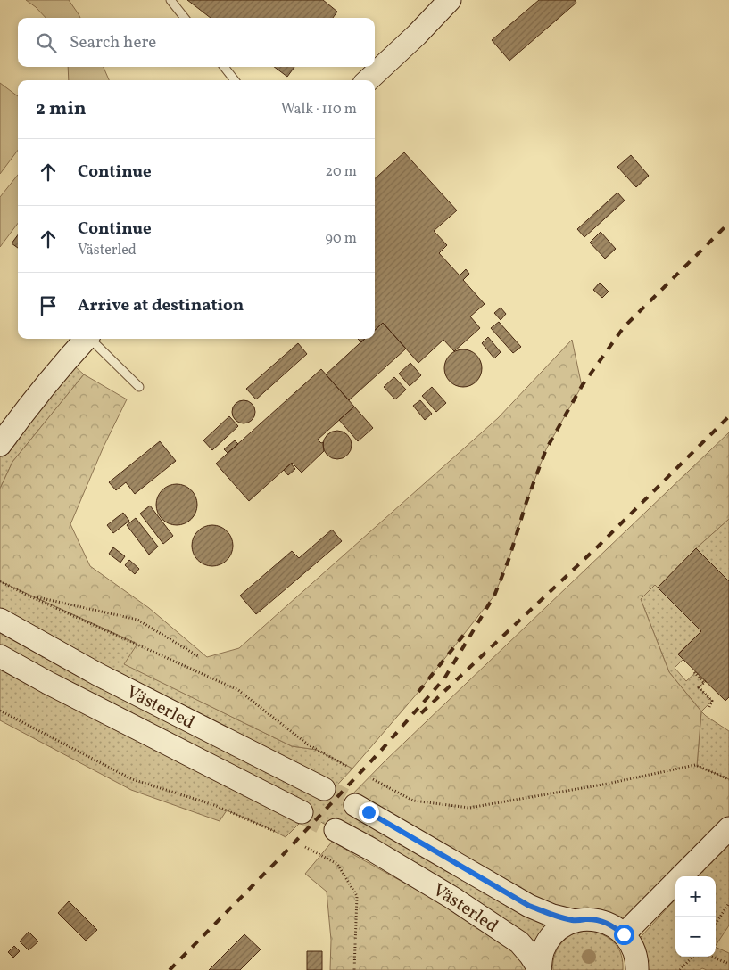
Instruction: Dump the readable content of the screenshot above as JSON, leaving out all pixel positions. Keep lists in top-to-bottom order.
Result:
{
  "streets": {
    "street": ["Västerled"]
  },
  "page": {
    "search": "Search here",
    "heading": ["2 min", "Walk · 110 m"],
    "list": [
      ["Continue", "20 m"],
      ["Continue", "Västerled", "90 m"],
      "Arrive at destination"
    ],
    "map_buttons": ["+", "−"]
  }
}
